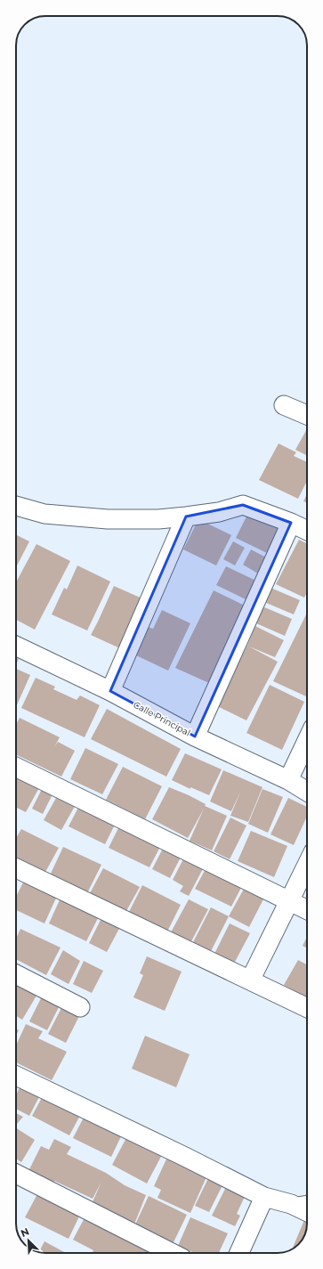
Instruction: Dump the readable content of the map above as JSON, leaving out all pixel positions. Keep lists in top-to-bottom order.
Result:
{
  "streets": {
    "street": ["Calle Principal"]
  },
  "north": "top left"
}
